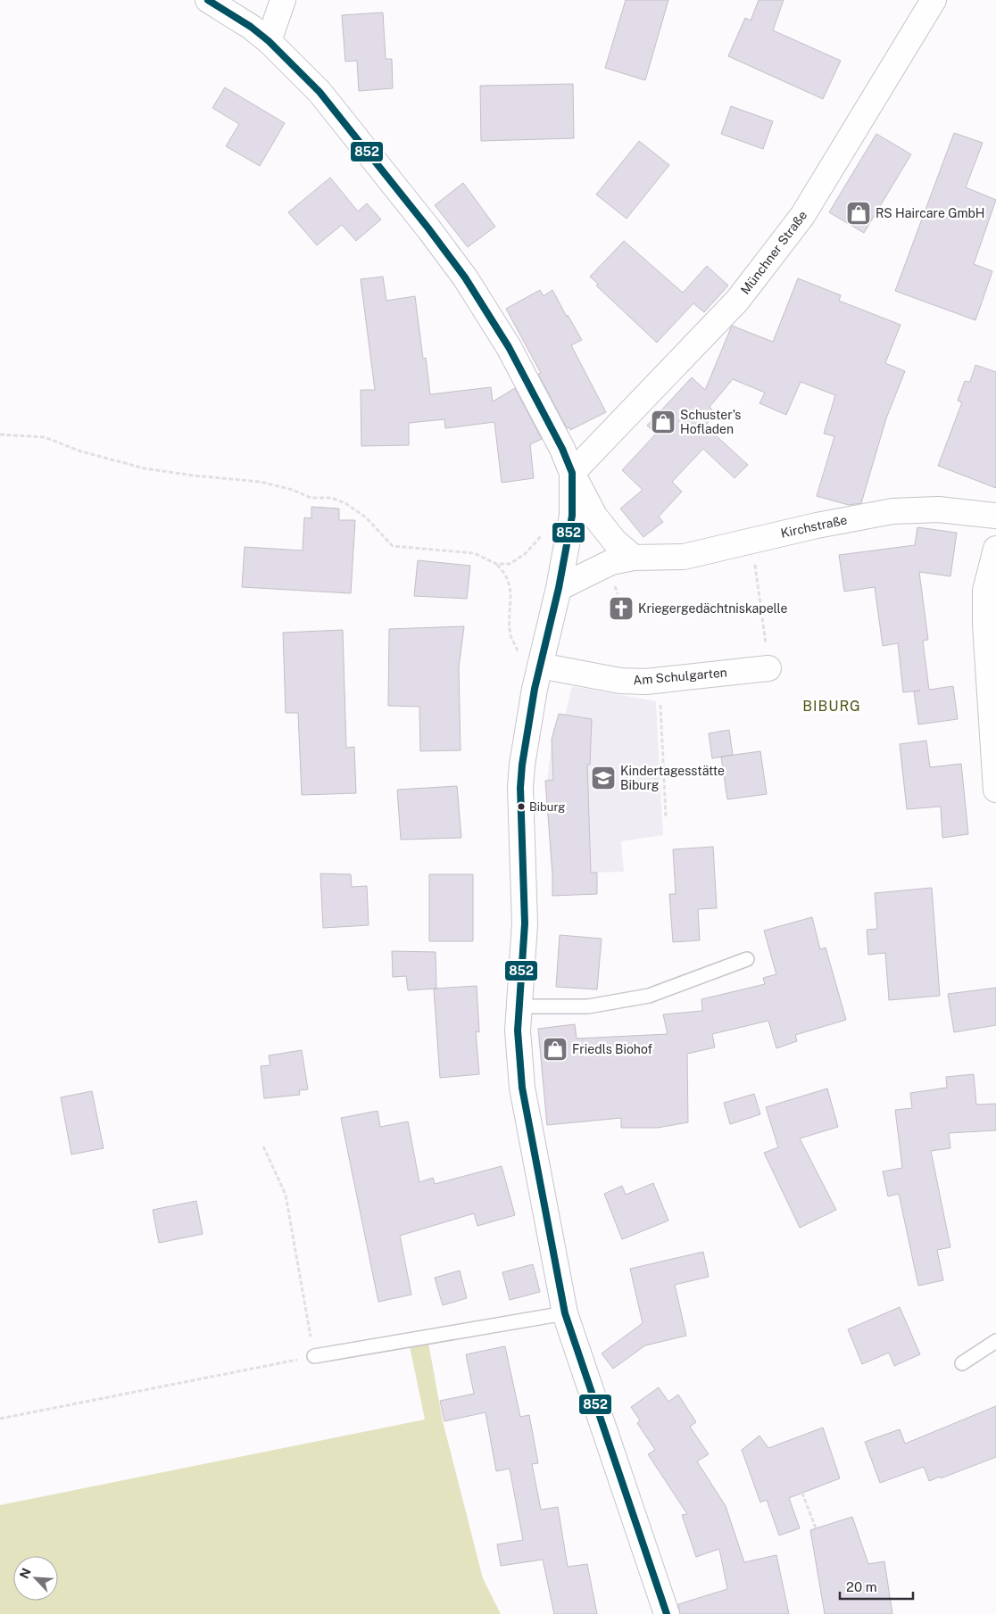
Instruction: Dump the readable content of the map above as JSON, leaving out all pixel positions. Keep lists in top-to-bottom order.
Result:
{
  "streets": {
    "street": ["Münchner Straße", "Kirchstraße", "Am Schulgarten"]
  },
  "districts": ["BIBURG"],
  "places": {
    "shop": ["RS Haircare GmbH", "Schuster's Hofladen", "Friedls Biohof"],
    "church": ["Kriegergedächtniskapelle"],
    "school or university": ["Kindertagesstätte Biburg"],
    "other": ["Biburg"]
  },
  "lines": ["transit line 852"],
  "scale_bar": "20 m",
  "north": "top left"
}
